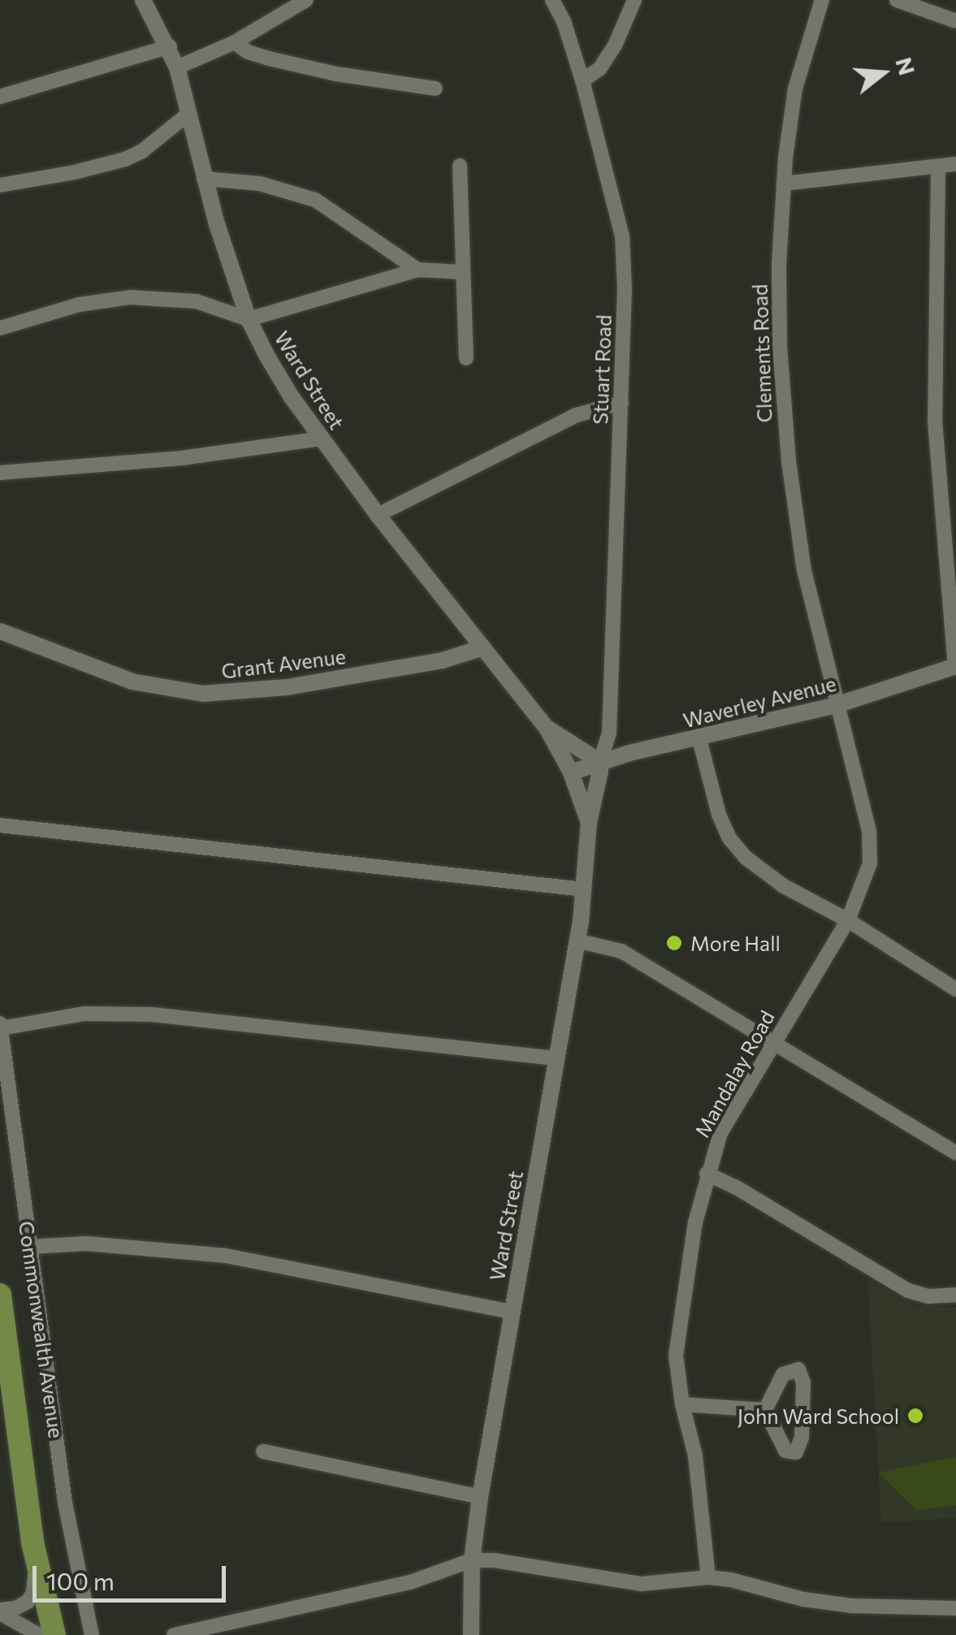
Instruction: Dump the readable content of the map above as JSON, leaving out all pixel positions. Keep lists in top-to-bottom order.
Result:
{
  "streets": {
    "main road": ["Commonwealth Avenue"],
    "street": [
      "Clements Road",
      "Stuart Road",
      "Ward Street",
      "Grant Avenue",
      "Waverley Avenue",
      "Mandalay Road"
    ]
  },
  "crossings": [
    ["Clements Road", "Waverley Avenue"],
    ["Clements Road", "Mandalay Road"],
    ["Stuart Road", "Ward Street"],
    ["Stuart Road", "Waverley Avenue"],
    ["Ward Street", "Grant Avenue"],
    ["Ward Street", "Waverley Avenue"],
    ["Waverley Avenue", "Mandalay Road"]
  ],
  "places": ["More Hall", "John Ward School"],
  "scale_bar": "100 m",
  "north": "right"
}
